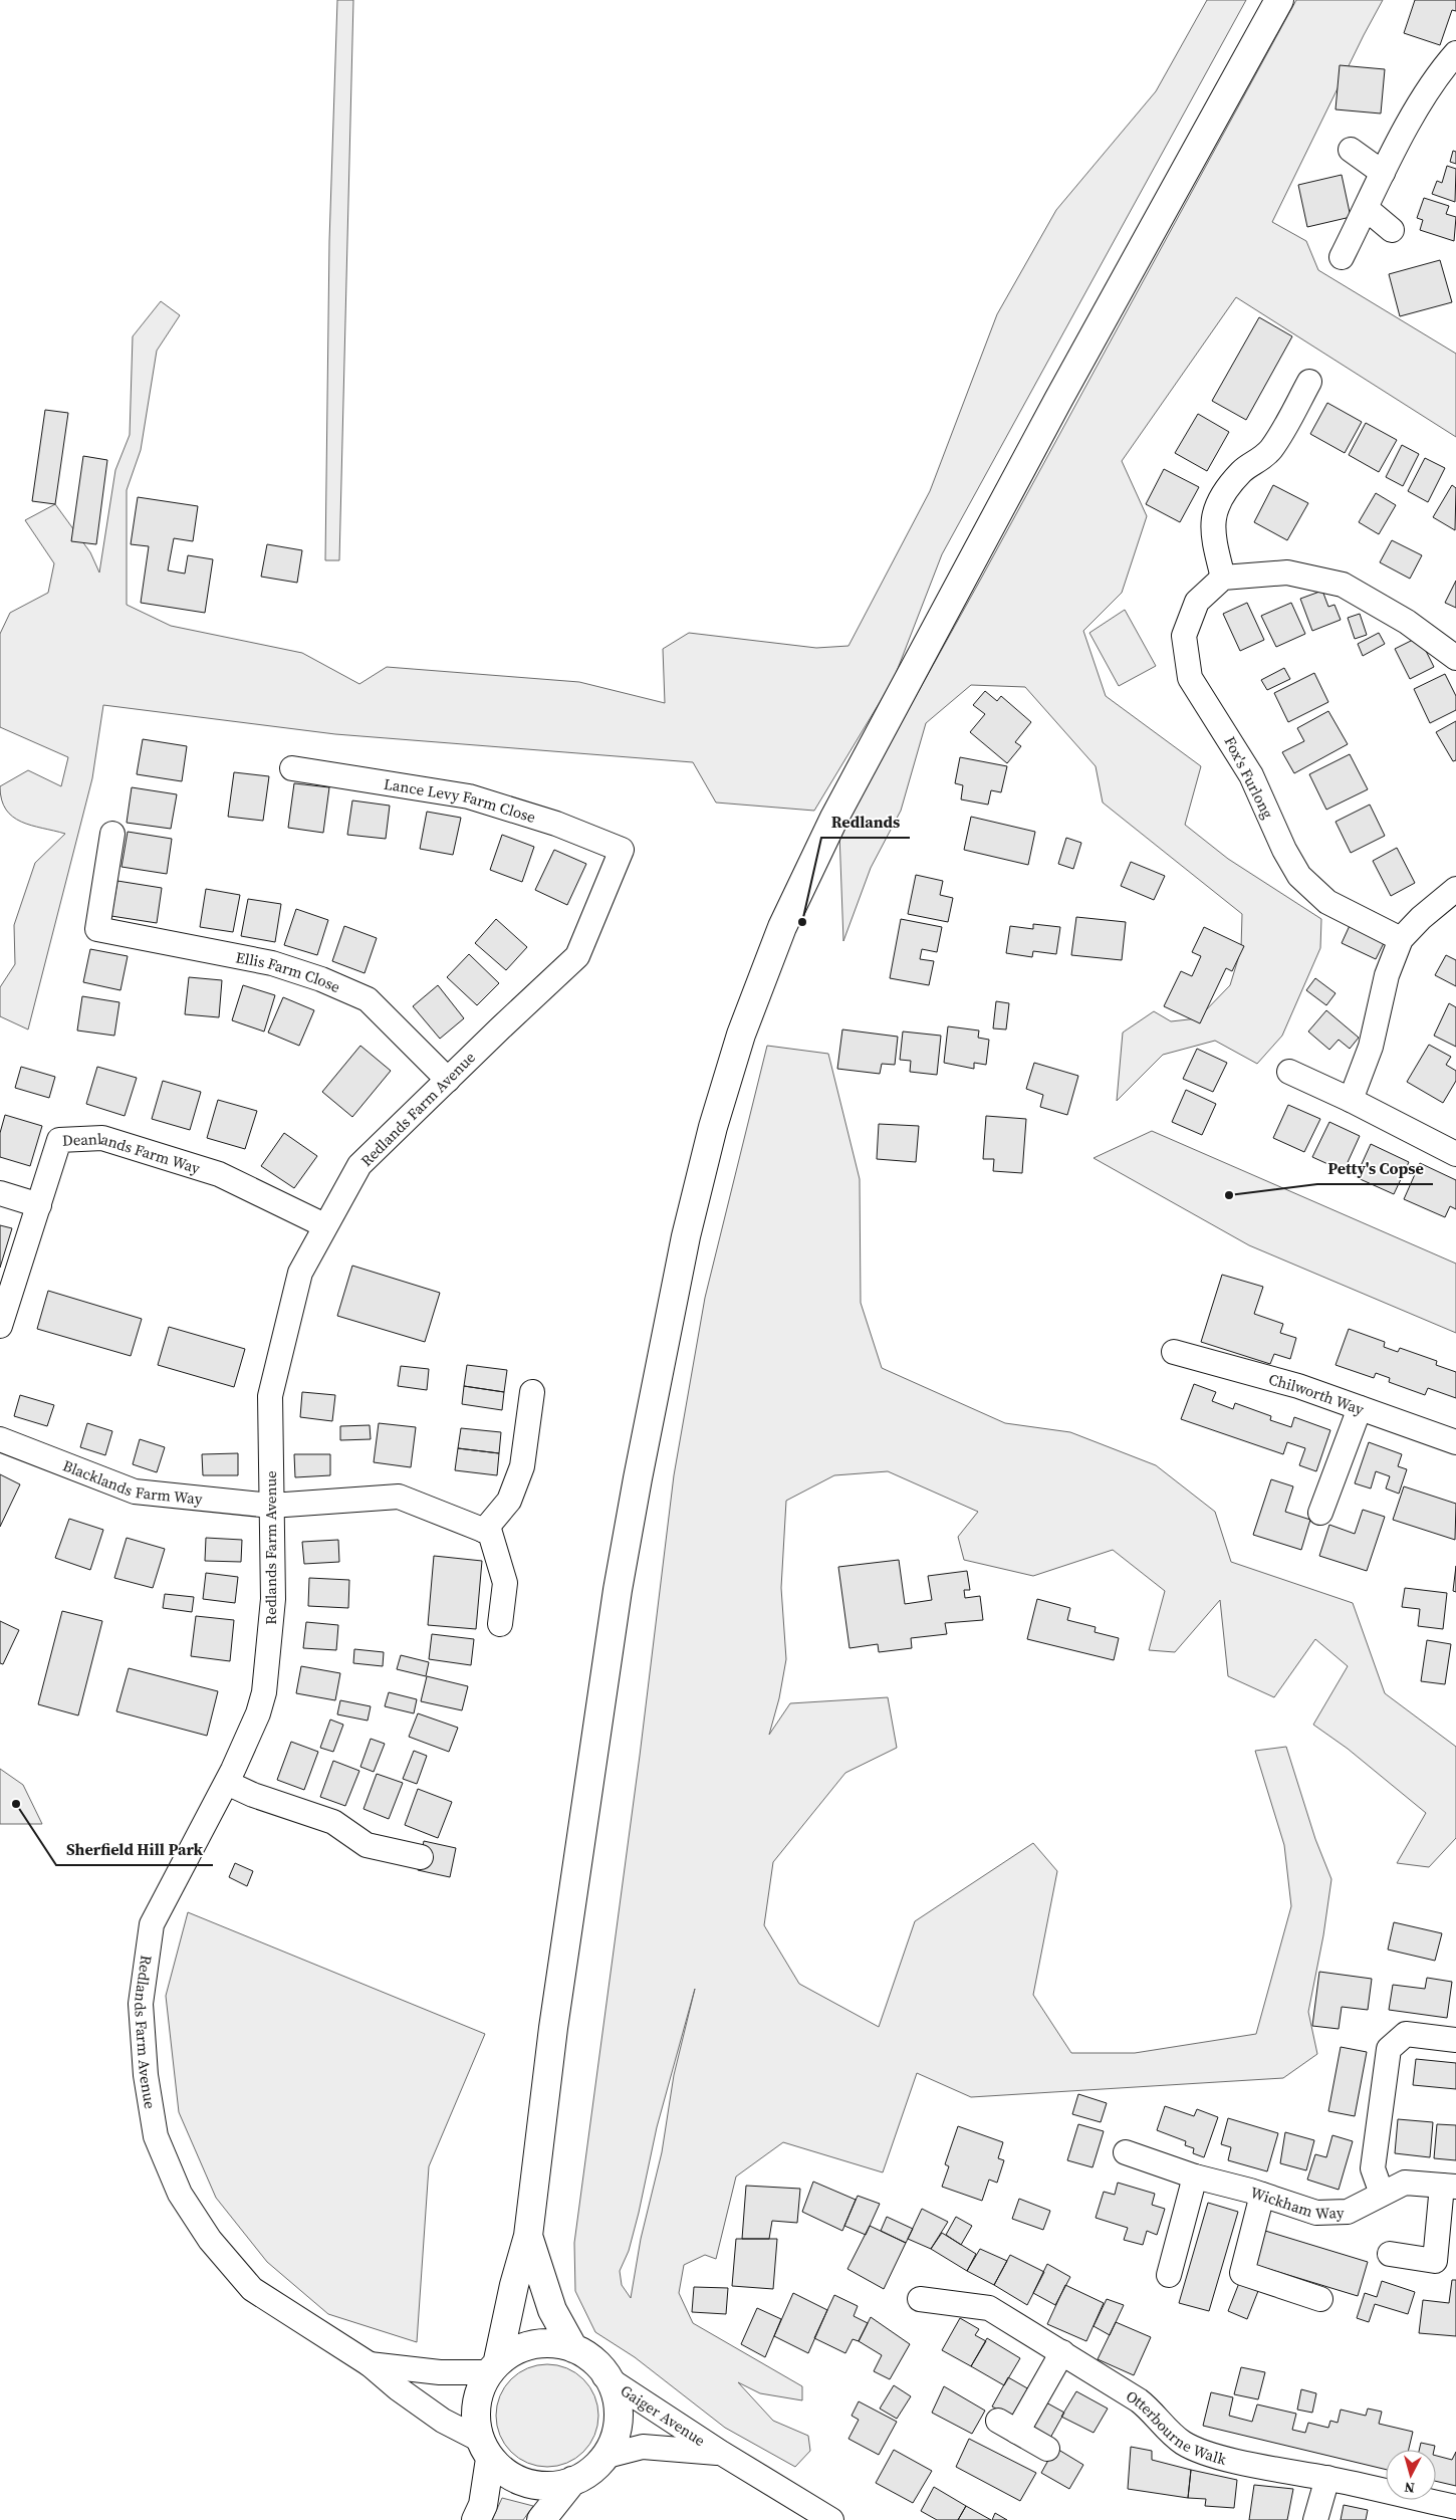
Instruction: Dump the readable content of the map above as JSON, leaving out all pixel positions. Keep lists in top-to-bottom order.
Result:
{
  "streets": {
    "street": [
      "Fox's Furlong",
      "Lance Levy Farm Close",
      "Ellis Farm Close",
      "Redlands Farm Avenue",
      "Deanlands Farm Way",
      "Chilworth Way",
      "Blacklands Farm Way",
      "Wickham Way",
      "Gaiger Avenue",
      "Otterbourne Walk"
    ]
  },
  "crossings": [
    ["Lance Levy Farm Close", "Redlands Farm Avenue"],
    ["Ellis Farm Close", "Redlands Farm Avenue"],
    ["Redlands Farm Avenue", "Deanlands Farm Way"],
    ["Redlands Farm Avenue", "Blacklands Farm Way"],
    ["Redlands Farm Avenue", "Gaiger Avenue"]
  ],
  "places": ["Redlands", "Petty's Copse", "Sherfield Hill Park"],
  "north": "bottom"
}
